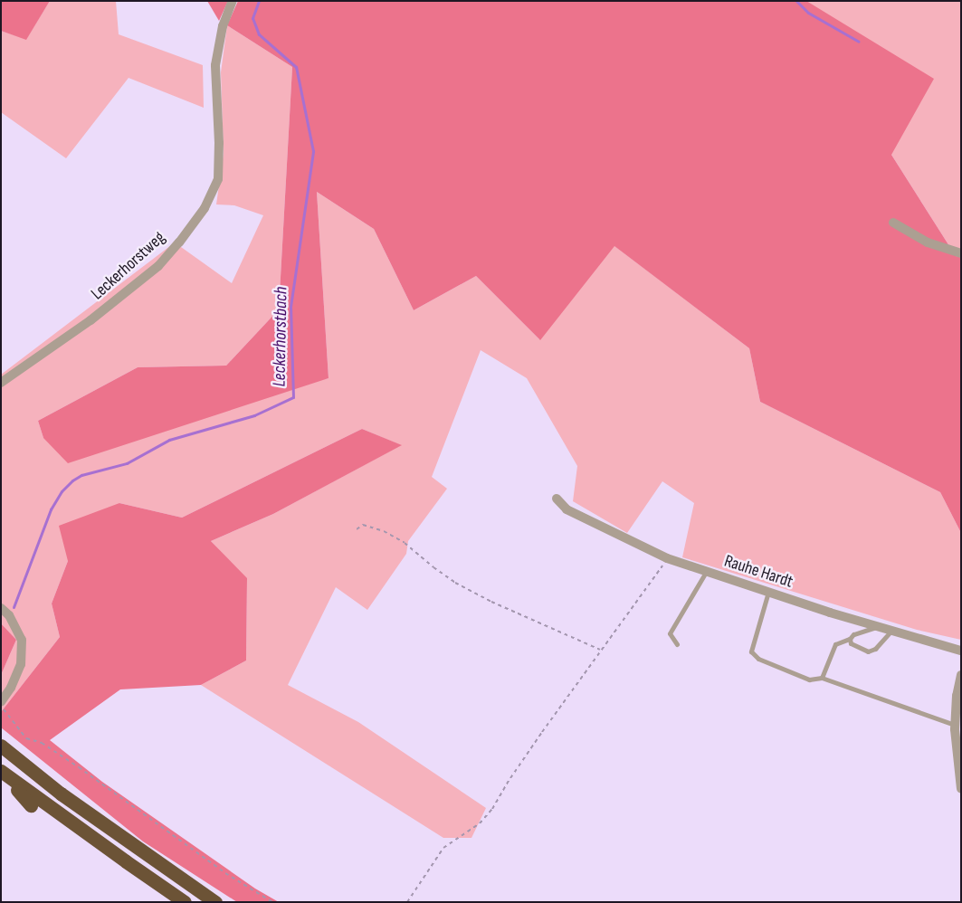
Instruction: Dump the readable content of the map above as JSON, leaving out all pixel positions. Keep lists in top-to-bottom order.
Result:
{
  "streets": {
    "street": ["Leckerhorstweg", "Rauhe Hardt"]
  },
  "water": ["Leckerhorstbach"]
}
